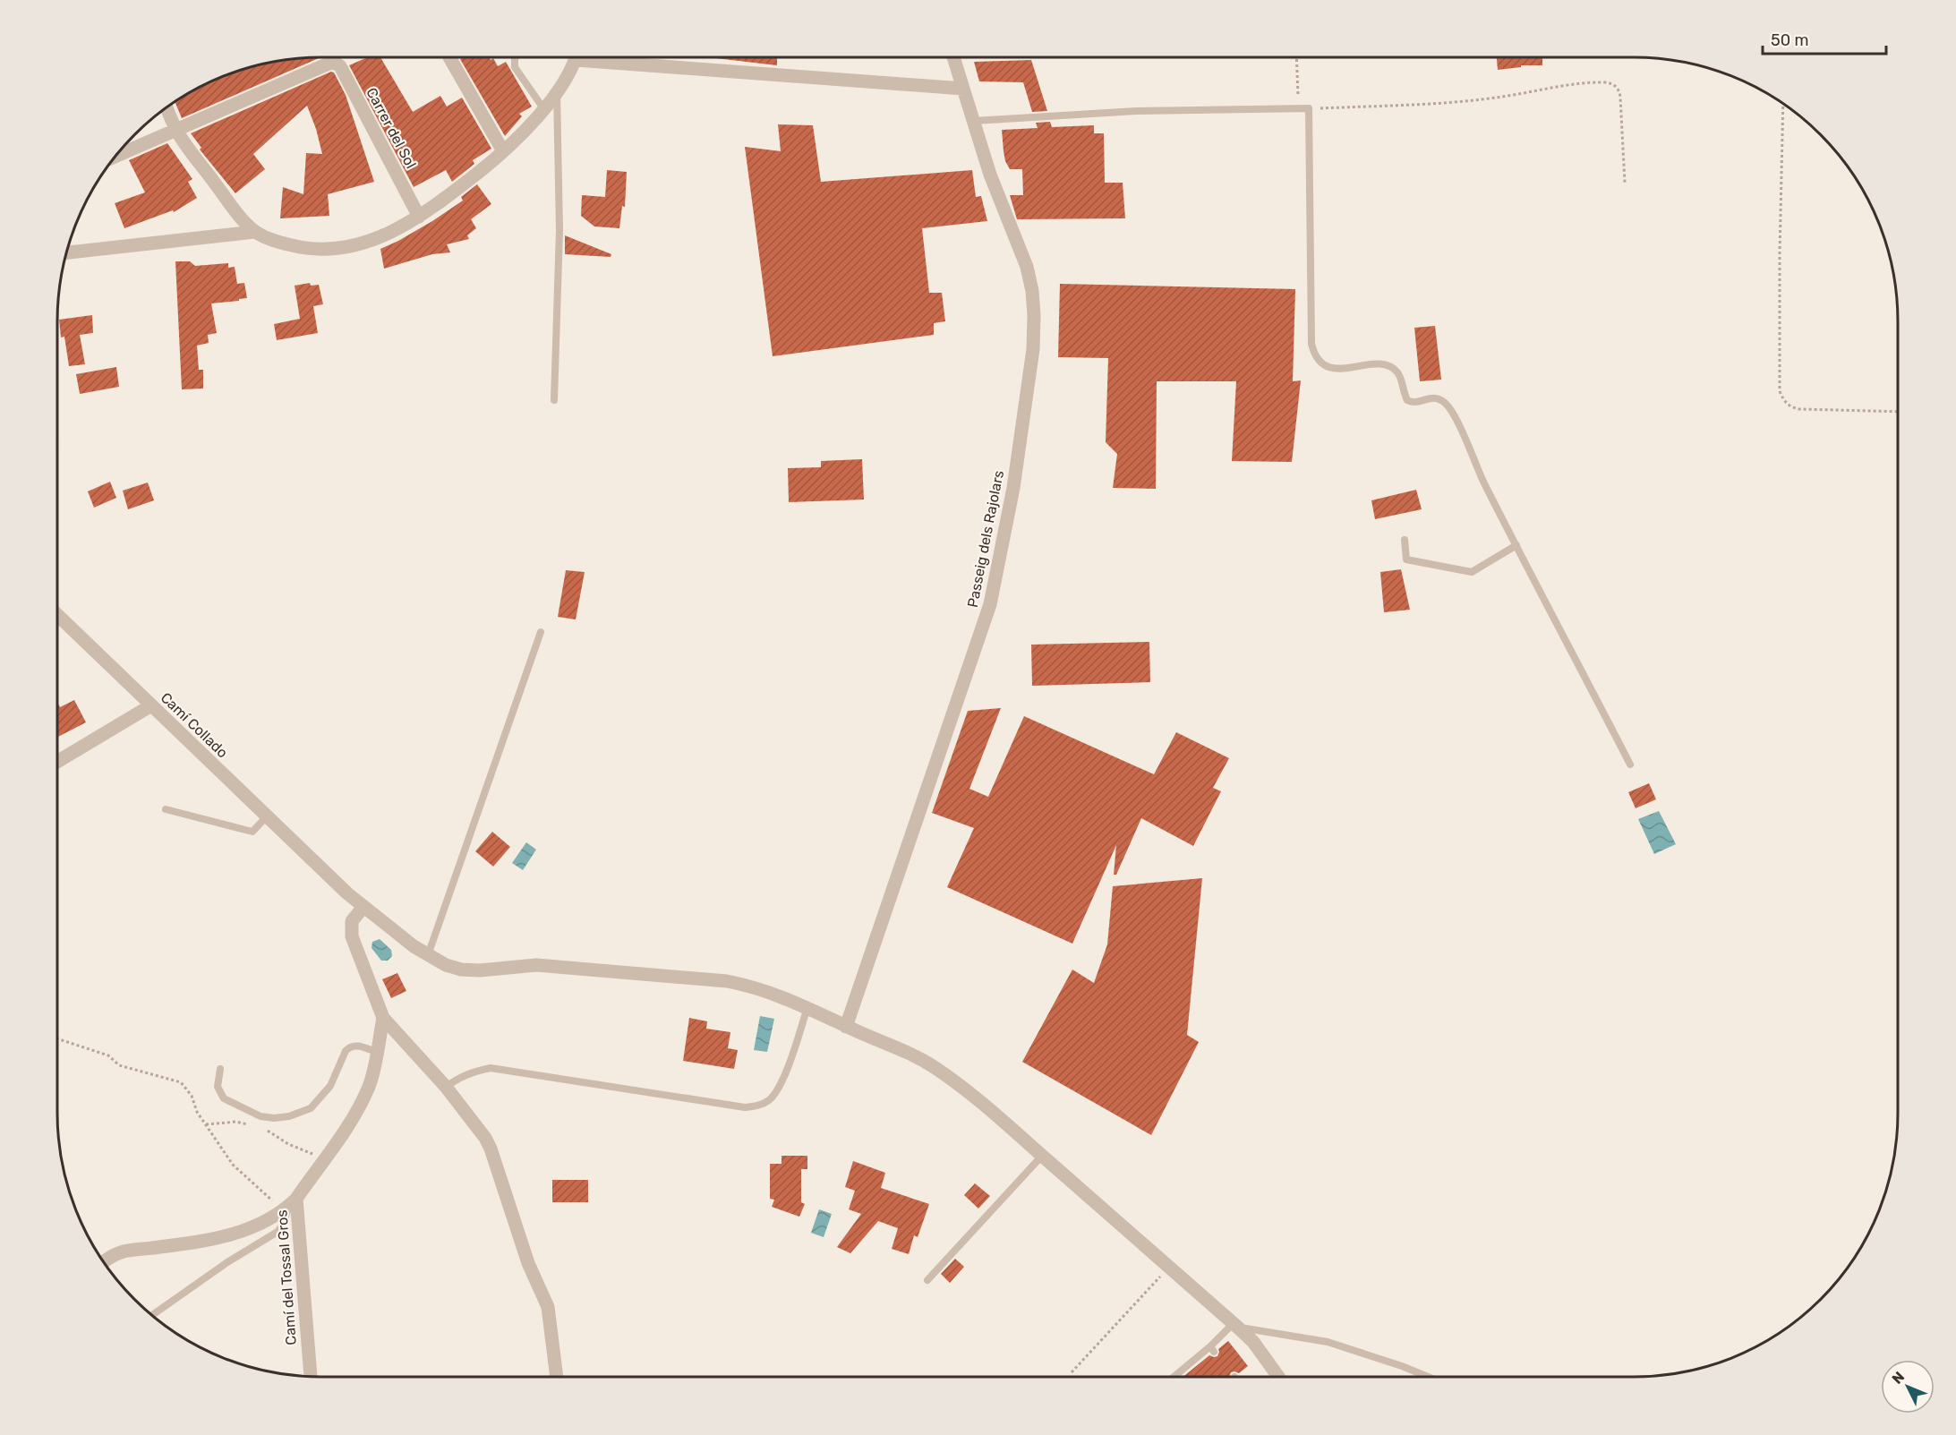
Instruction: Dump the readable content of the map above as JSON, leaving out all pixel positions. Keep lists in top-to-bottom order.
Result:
{
  "streets": {
    "street": [
      "Carrer del Sol",
      "Passeig dels Rajolars",
      "Camí Collado",
      "Camí del Tossal Gros"
    ]
  },
  "crossings": [
    ["Passeig dels Rajolars", "Camí Collado"]
  ],
  "scale_bar": "50 m",
  "north": "top left"
}
